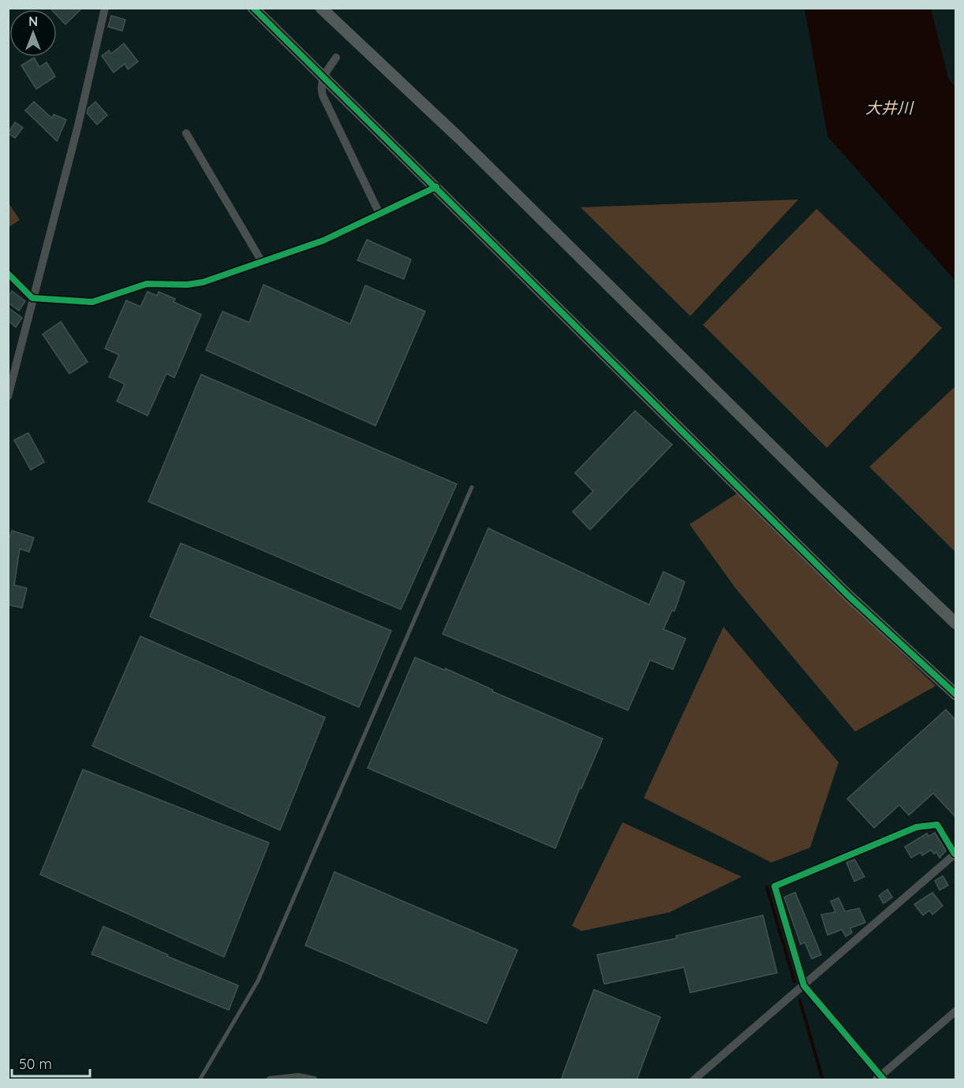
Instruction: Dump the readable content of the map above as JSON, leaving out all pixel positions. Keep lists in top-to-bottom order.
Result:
{
  "water": ["大井川"],
  "scale_bar": "50 m",
  "north": "top"
}
